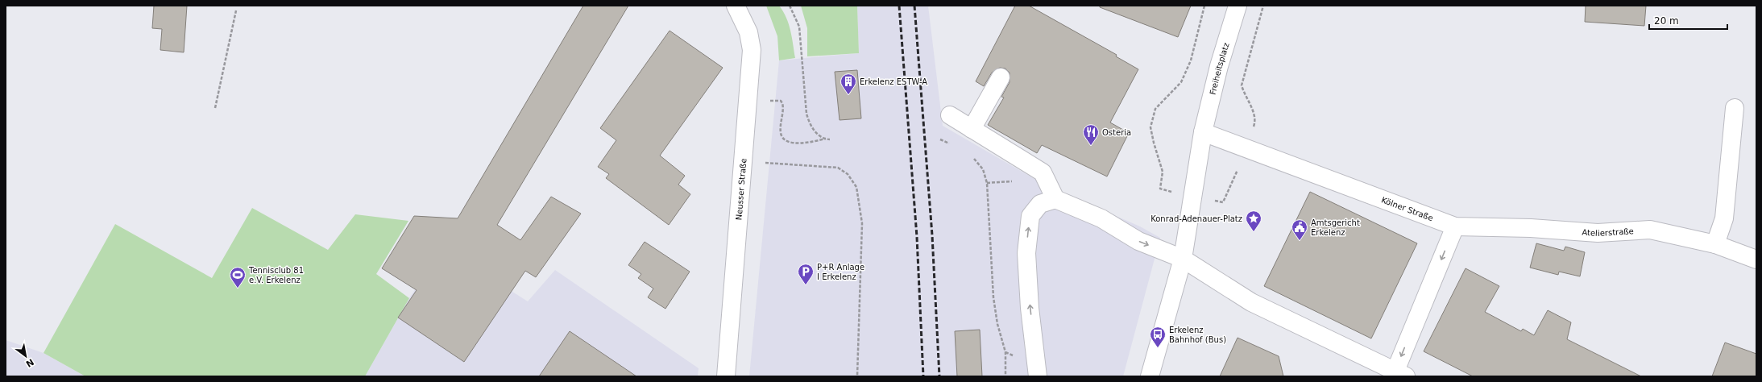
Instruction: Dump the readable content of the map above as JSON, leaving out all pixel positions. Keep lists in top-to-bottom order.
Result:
{
  "streets": {
    "street": [
      "Freiheitsplatz",
      "Neusser Straße",
      "Kölner Straße",
      "Atelierstraße"
    ]
  },
  "crossings": [
    ["Freiheitsplatz", "Kölner Straße"],
    ["Kölner Straße", "Atelierstraße"]
  ],
  "places": {
    "building": ["Erkelenz ESTW-A"],
    "restaurant": ["Osteria"],
    "place": ["Konrad-Adenauer-Platz"],
    "public building": ["Amtsgericht Erkelenz"],
    "parking": ["P+R Anlage I Erkelenz"],
    "sports": ["Tennisclub 81 e.V. Erkelenz"],
    "bus stop": ["Erkelenz Bahnhof (Bus)"]
  },
  "scale_bar": "20 m",
  "north": "bottom right"
}
